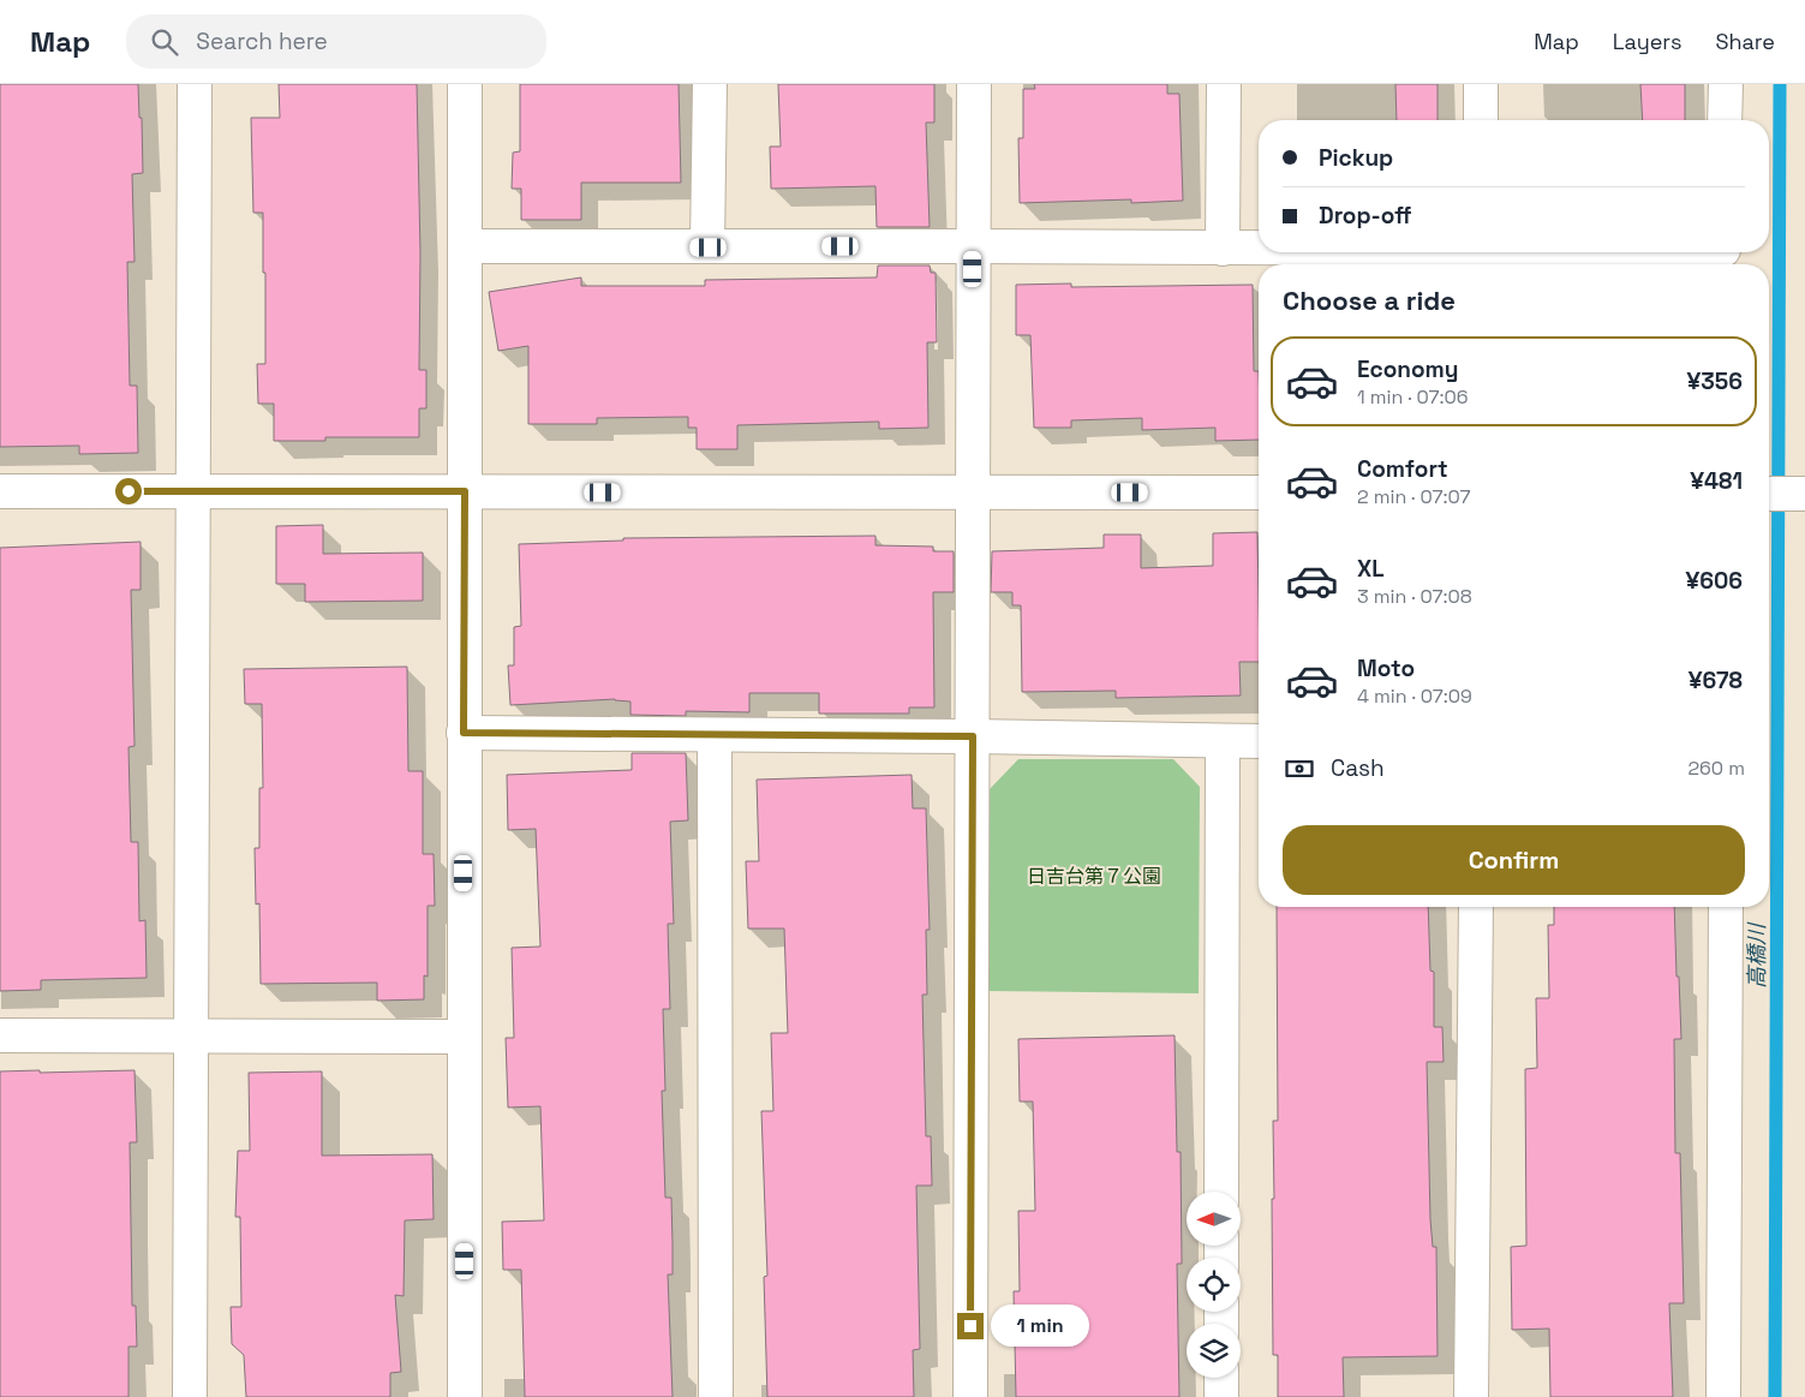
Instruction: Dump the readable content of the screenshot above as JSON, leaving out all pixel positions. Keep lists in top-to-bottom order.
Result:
{
  "water": ["高橋川"],
  "parks": ["日吉台第７公園"],
  "north": "left",
  "page": {
    "header": "Map",
    "search": "Search here",
    "nav": ["Map", "Layers", "Share"],
    "banner": ["Pickup", "Drop-off"],
    "heading": "Choose a ride",
    "list": [
      {
        "name": "Economy",
        "note": "1 min · 07:06",
        "value": "¥356"
      },
      {
        "name": "Comfort",
        "note": "2 min · 07:07",
        "value": "¥481"
      },
      {
        "name": "XL",
        "note": "3 min · 07:08",
        "value": "¥606"
      },
      {
        "name": "Moto",
        "note": "4 min · 07:09",
        "value": "¥678"
      }
    ],
    "pay": ["Cash", "260 m"],
    "buttons": "Confirm",
    "bubble": "1 min"
  }
}
